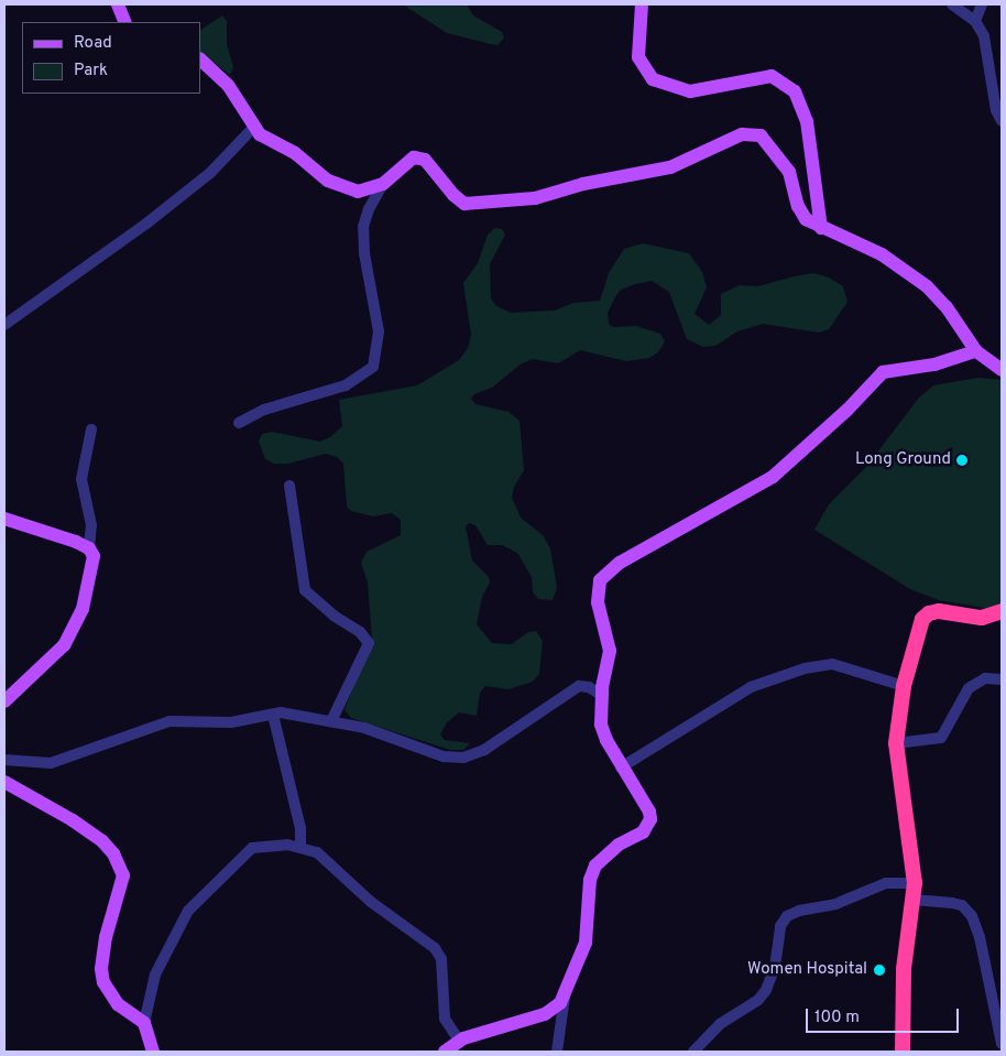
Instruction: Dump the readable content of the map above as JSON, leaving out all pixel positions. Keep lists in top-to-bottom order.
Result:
{
  "places": ["Long Ground", "Women Hospital"],
  "legend": ["Road", "Park"],
  "scale_bar": "100 m"
}
